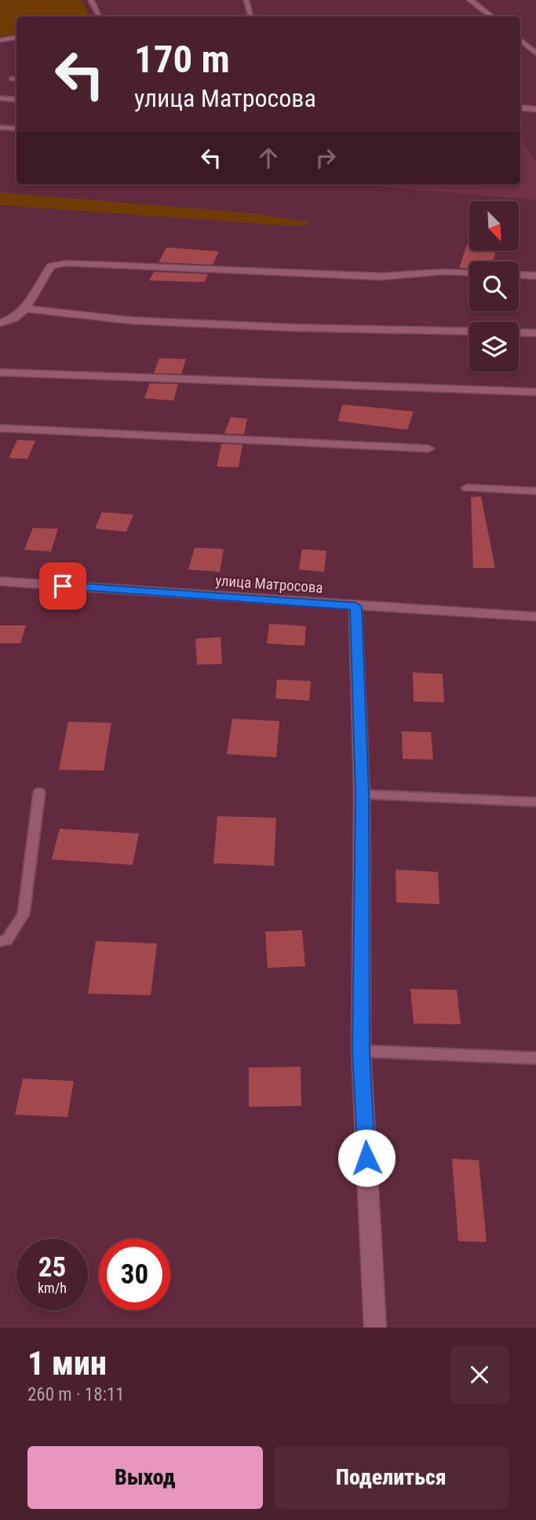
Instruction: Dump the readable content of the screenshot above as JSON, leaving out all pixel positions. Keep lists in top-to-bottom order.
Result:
{
  "streets": {
    "street": ["улица Матросова"]
  },
  "north": "bottom right",
  "page": {
    "turn": ["170 m", "улица Матросова"],
    "speed": "25 km/h",
    "limit": "30",
    "heading": ["1 мин", "260 m · 18:11"],
    "buttons": ["Выход", "Поделиться"]
  }
}
